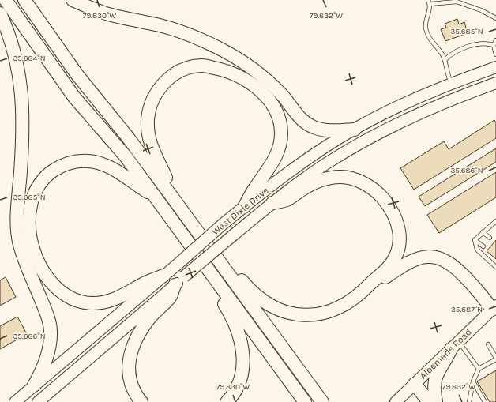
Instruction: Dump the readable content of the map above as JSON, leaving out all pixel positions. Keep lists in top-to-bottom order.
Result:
{
  "streets": {
    "main road": ["West Dixie Drive", "Albemarle Road"]
  },
  "coordinates": [
    "79.830°W",
    "79.832°W",
    "35.685°N",
    "35.684°N",
    "35.686°N",
    "35.687°N"
  ]
}
